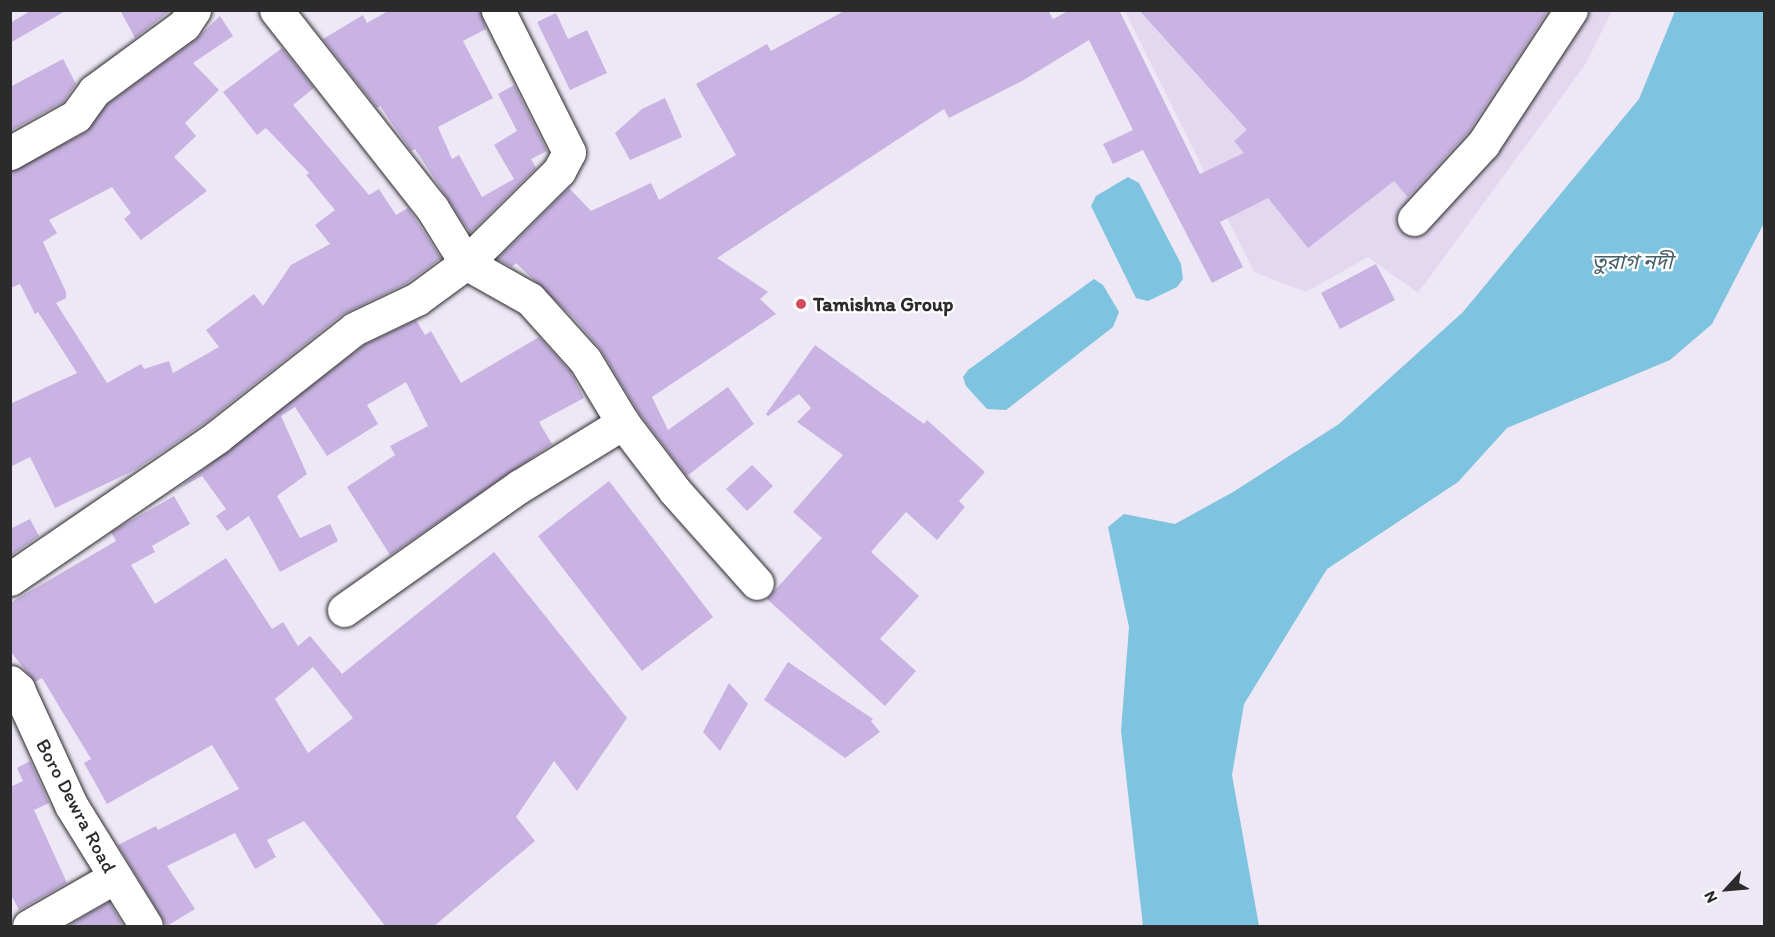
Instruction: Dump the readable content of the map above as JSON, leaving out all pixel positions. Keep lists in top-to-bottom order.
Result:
{
  "streets": {
    "street": ["Boro Dewra Road"]
  },
  "water": ["তুরাগ নদী"],
  "places": ["Tamishna Group"],
  "north": "bottom left"
}
